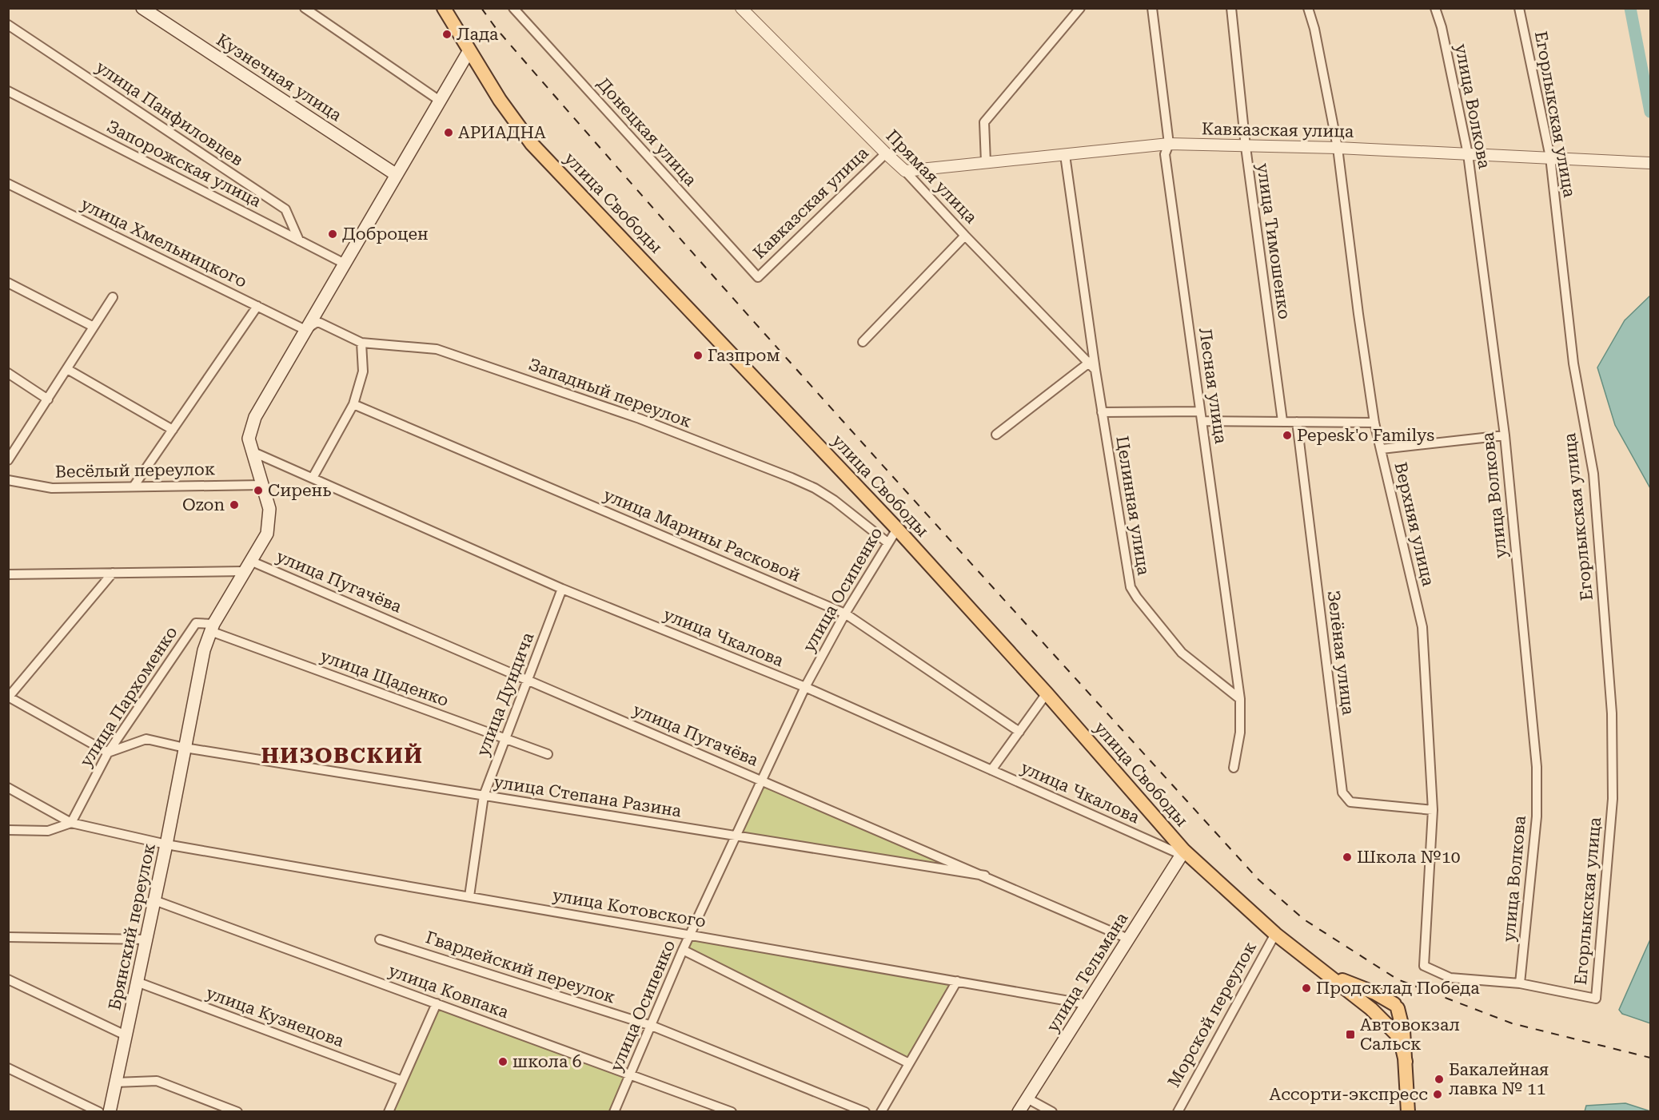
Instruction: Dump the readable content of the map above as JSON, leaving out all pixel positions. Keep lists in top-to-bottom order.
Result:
{
  "streets": {
    "main road": [
      "Кузнечная улица",
      "улица Свободы",
      "Брянский переулок",
      "улица Тельмана"
    ],
    "street": [
      "улица Волкова",
      "улица Панфиловцев",
      "Егорлыкская улица",
      "Кавказская улица",
      "Донецкая улица",
      "Запорожская улица",
      "Прямая улица",
      "улица Тимошенко",
      "улица Хмельницкого",
      "Лесная улица",
      "Западный переулок",
      "Весёлый переулок",
      "Целинная улица",
      "Верхняя улица",
      "улица Марины Расковой",
      "улица Пугачёва",
      "улица Осипенко",
      "улица Чкалова",
      "Зелёная улица",
      "улица Щаденко",
      "улица Дундича",
      "улица Пархоменко",
      "улица Степана Разина",
      "улица Котовского",
      "Гвардейский переулок",
      "улица Ковпака",
      "Морской переулок",
      "улица Кузнецова"
    ]
  },
  "crossings": [
    ["Кузнечная улица", "Брянский переулок"],
    ["улица Волкова", "Егорлыкская улица"],
    ["улица Волкова", "Кавказская улица"],
    ["улица Волкова", "Верхняя улица"],
    ["улица Панфиловцев", "Запорожская улица"],
    ["Егорлыкская улица", "Кавказская улица"],
    ["Егорлыкская улица", "Верхняя улица"],
    ["Кавказская улица", "Донецкая улица"],
    ["Кавказская улица", "Прямая улица"],
    ["Кавказская улица", "улица Тимошенко"],
    ["Кавказская улица", "Лесная улица"],
    ["Кавказская улица", "Верхняя улица"],
    ["Запорожская улица", "Брянский переулок"],
    ["Прямая улица", "Целинная улица"],
    ["улица Свободы", "улица Осипенко"],
    ["улица Свободы", "улица Чкалова"],
    ["улица Свободы", "Брянский переулок"],
    ["улица Свободы", "улица Тельмана"],
    ["улица Свободы", "Морской переулок"],
    ["улица Хмельницкого", "Западный переулок"],
    ["улица Хмельницкого", "Брянский переулок"],
    ["Лесная улица", "Целинная улица"],
    ["Западный переулок", "улица Осипенко"],
    ["Западный переулок", "Брянский переулок"],
    ["Весёлый переулок", "Брянский переулок"],
    ["Верхняя улица", "Зелёная улица"],
    ["улица Марины Расковой", "улица Осипенко"],
    ["улица Пугачёва", "улица Осипенко"],
    ["улица Пугачёва", "улица Дундича"],
    ["улица Пугачёва", "улица Степана Разина"],
    ["улица Пугачёва", "Брянский переулок"],
    ["улица Пугачёва", "улица Тельмана"],
    ["улица Осипенко", "улица Чкалова"],
    ["улица Осипенко", "улица Степана Разина"],
    ["улица Осипенко", "улица Котовского"],
    ["улица Осипенко", "Гвардейский переулок"],
    ["улица Осипенко", "улица Ковпака"],
    ["улица Чкалова", "улица Дундича"],
    ["улица Чкалова", "Брянский переулок"],
    ["улица Чкалова", "улица Тельмана"],
    ["улица Щаденко", "улица Дундича"],
    ["улица Щаденко", "улица Пархоменко"],
    ["улица Щаденко", "Брянский переулок"],
    ["улица Дундича", "улица Степана Разина"],
    ["улица Дундича", "улица Котовского"],
    ["улица Пархоменко", "улица Степана Разина"],
    ["улица Пархоменко", "улица Котовского"],
    ["улица Пархоменко", "Брянский переулок"],
    ["улица Степана Разина", "Брянский переулок"],
    ["улица Котовского", "Брянский переулок"],
    ["улица Котовского", "улица Тельмана"],
    ["Брянский переулок", "улица Ковпака"],
    ["Брянский переулок", "улица Кузнецова"]
  ],
  "districts": ["НИЗОВСКИЙ"],
  "places": {
    "other": [
      "Лада",
      "АРИАДНА",
      "Доброцен",
      "Газпром",
      "Pepesk'o Familys",
      "Сирень",
      "Ozon",
      "Школа №10",
      "Продсклад Победа",
      "школа 6",
      "Бакалейная лавка № 11",
      "Ассорти-экспресс"
    ],
    "transit": ["Автовокзал Сальск"]
  }
}
